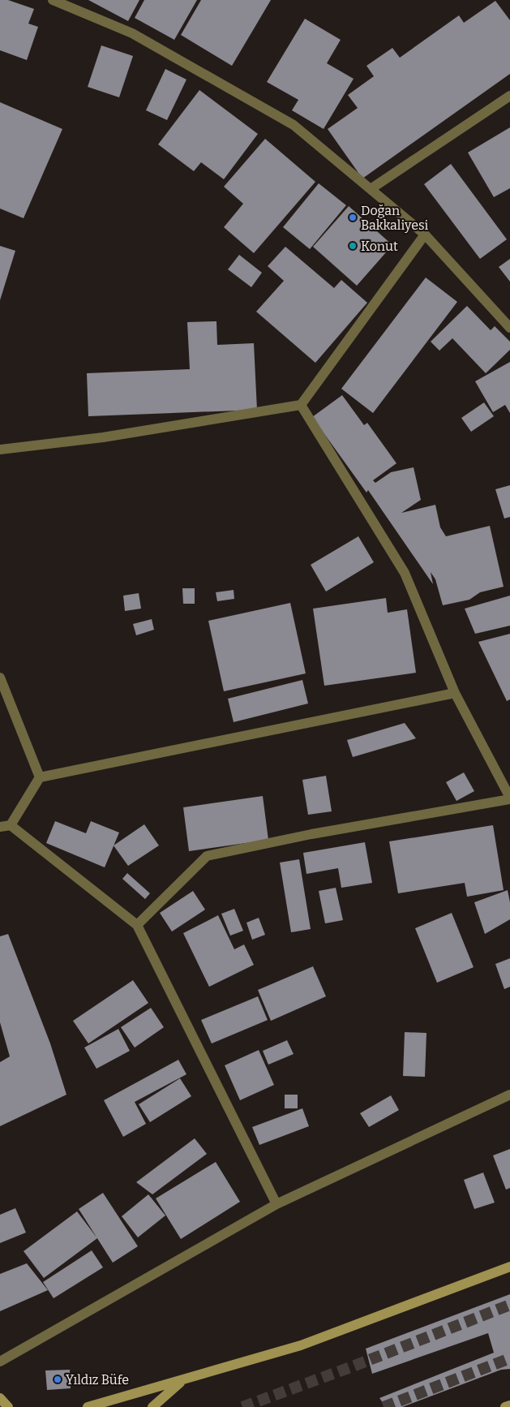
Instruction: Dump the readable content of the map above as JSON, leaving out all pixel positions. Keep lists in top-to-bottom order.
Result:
{
  "places": ["Doğan Bakkaliyesi", "Konut", "Yıldız Büfe"]
}
